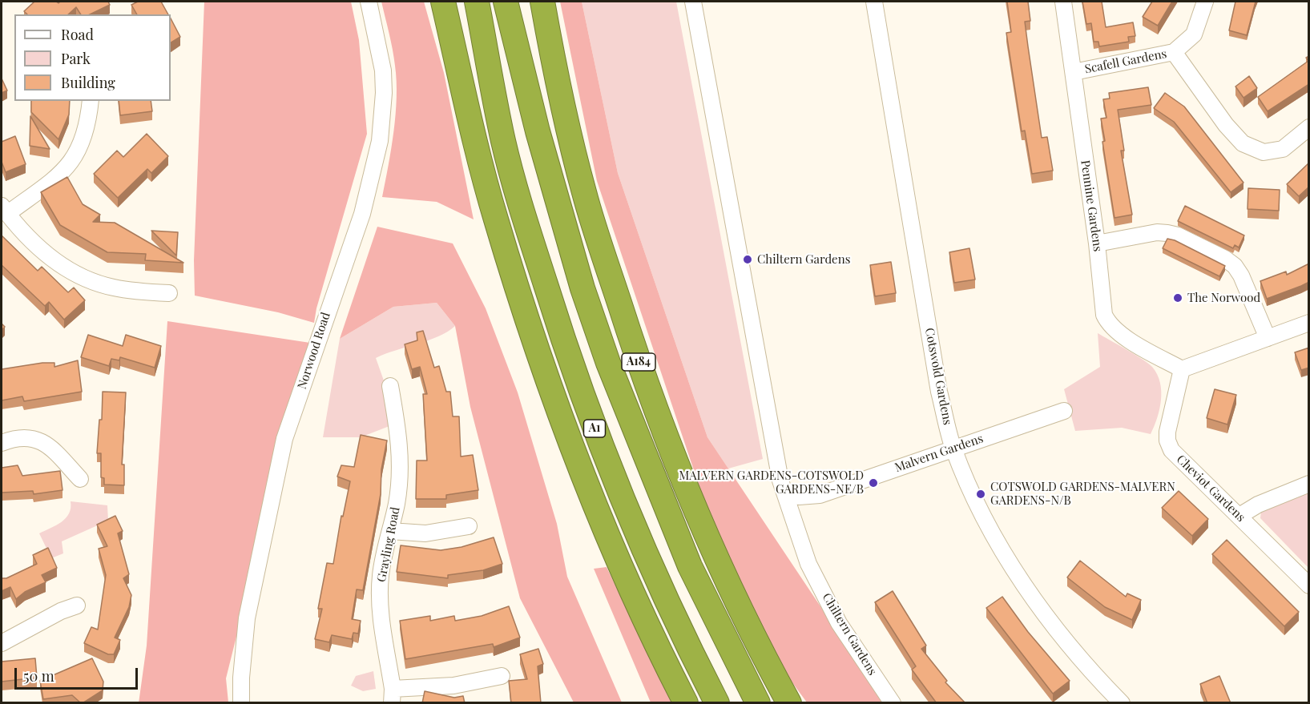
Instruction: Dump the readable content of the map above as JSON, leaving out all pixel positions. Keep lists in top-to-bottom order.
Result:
{
  "streets": {
    "highway": ["A184", "A1"],
    "street": [
      "Scafell Gardens",
      "Pennine Gardens",
      "Norwood Road",
      "Cotswold Gardens",
      "Malvern Gardens",
      "Cheviot Gardens",
      "Grayling Road",
      "Chiltern Gardens"
    ]
  },
  "crossings": [
    ["Scafell Gardens", "Pennine Gardens"],
    ["Pennine Gardens", "Cheviot Gardens"],
    ["Cotswold Gardens", "Malvern Gardens"],
    ["Malvern Gardens", "Chiltern Gardens"]
  ],
  "places": [
    "Chiltern Gardens",
    "The Norwood",
    "MALVERN GARDENS-COTSWOLD GARDENS-NE/B",
    "COTSWOLD GARDENS-MALVERN GARDENS-N/B"
  ],
  "legend": ["Road", "Park", "Building"],
  "scale_bar": "50 m"
}
